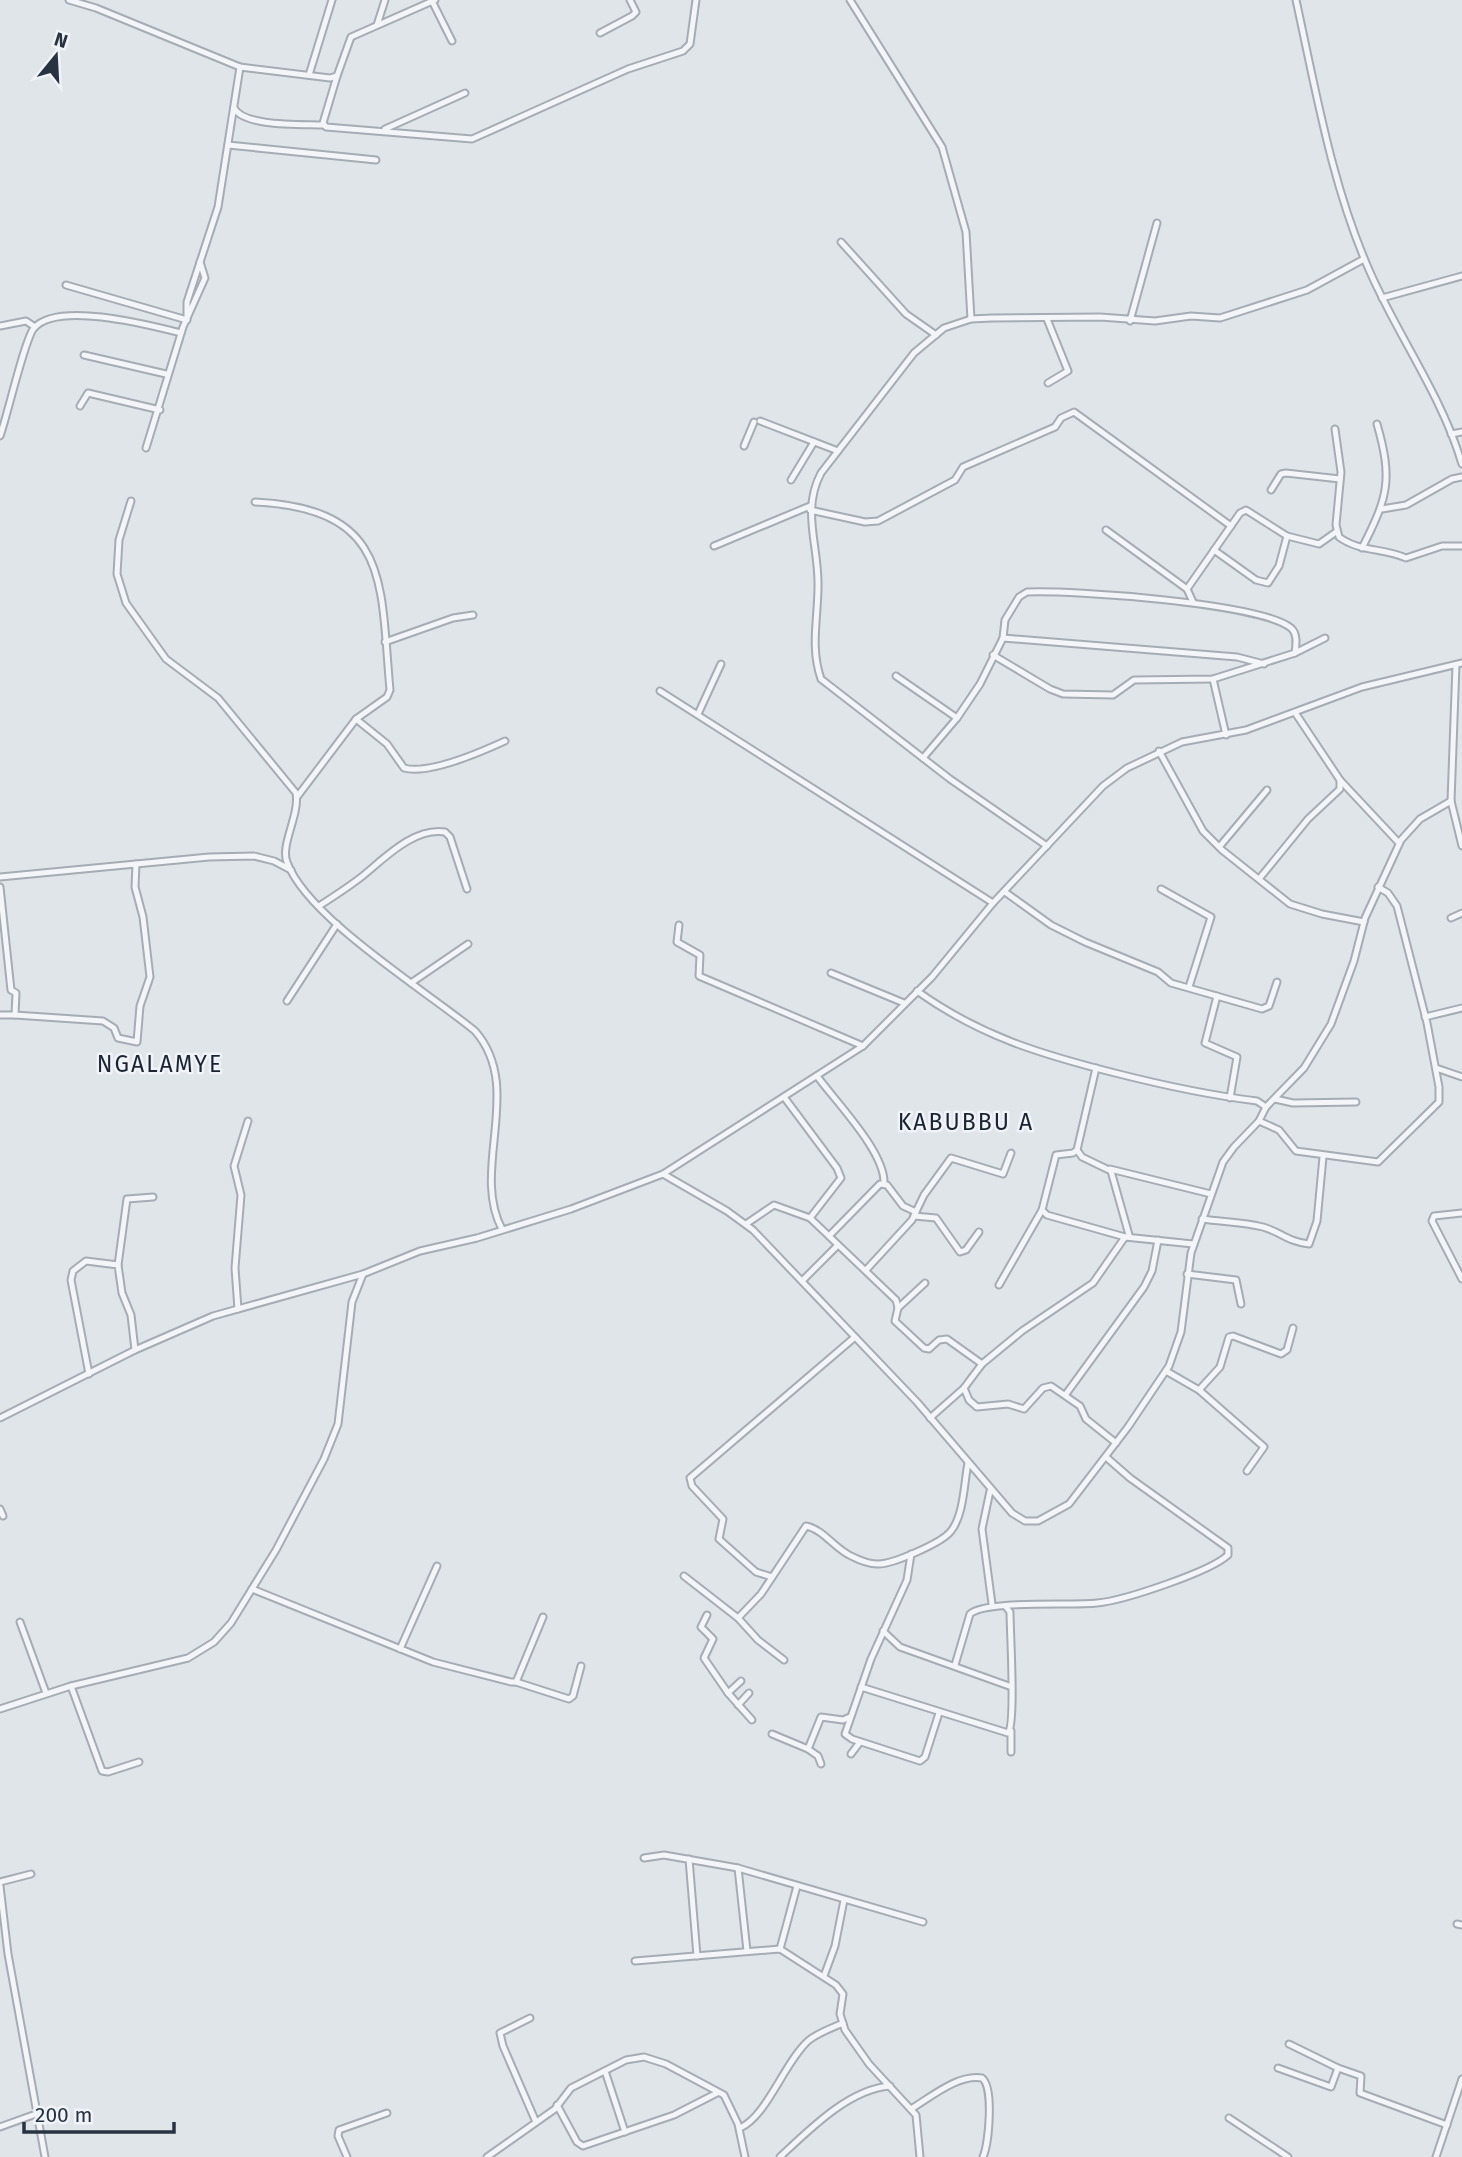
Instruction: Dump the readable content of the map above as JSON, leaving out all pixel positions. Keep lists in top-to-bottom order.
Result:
{
  "districts": ["NGALAMYE", "KABUBBU A"],
  "scale_bar": "200 m",
  "north": "top"
}
